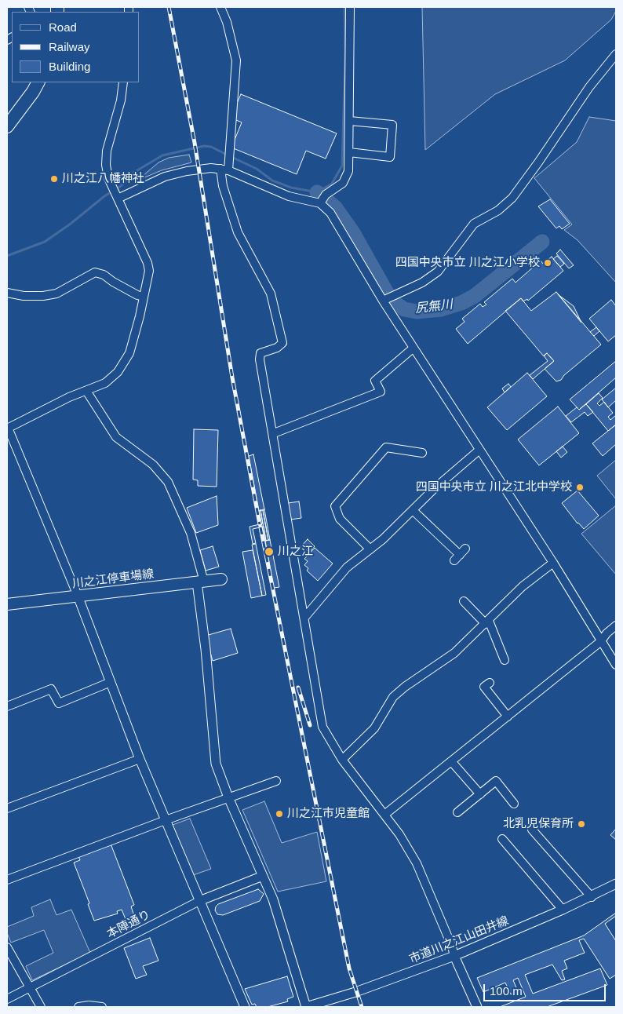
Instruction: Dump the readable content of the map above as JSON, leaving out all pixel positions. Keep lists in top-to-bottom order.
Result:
{
  "streets": {
    "main road": ["川之江停車場線"],
    "street": ["本陣通り", "市道川之江山田井線"]
  },
  "water": ["尻無川"],
  "places": [
    "川之江八幡神社",
    "四国中央市立 川之江小学校",
    "四国中央市立 川之江北中学校",
    "川之江",
    "川之江市児童館",
    "北乳児保育所"
  ],
  "legend": ["Road", "Railway", "Building"],
  "scale_bar": "100 m"
}
